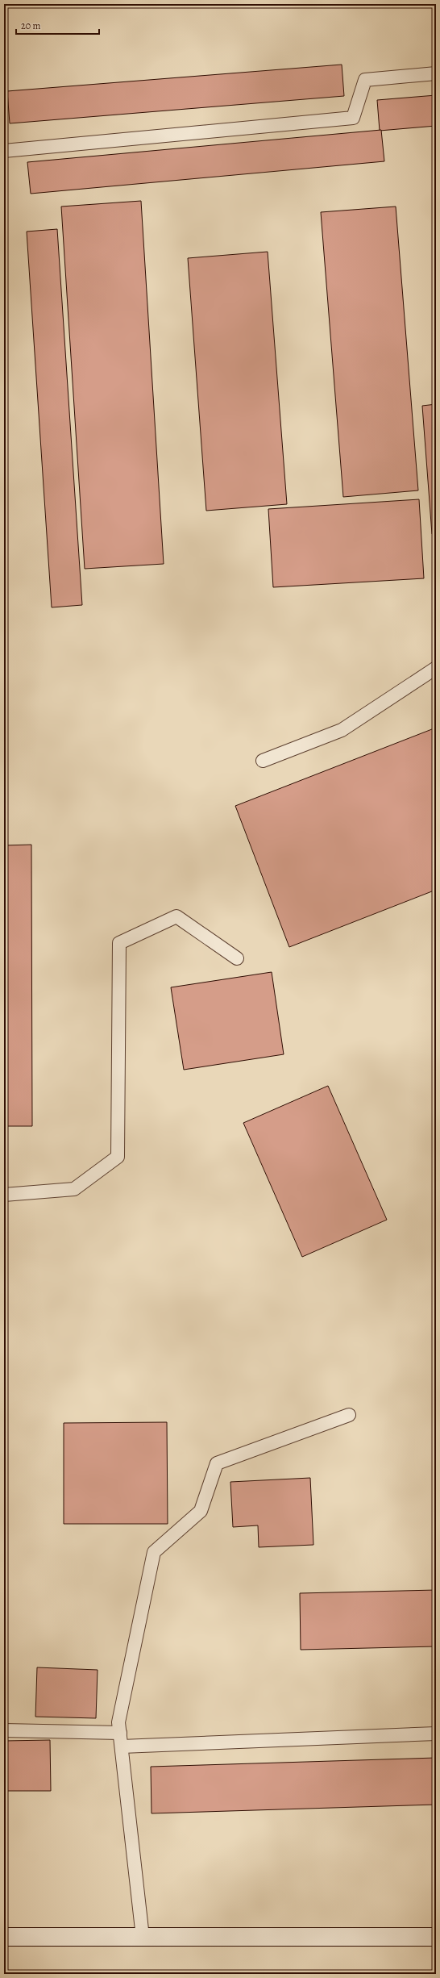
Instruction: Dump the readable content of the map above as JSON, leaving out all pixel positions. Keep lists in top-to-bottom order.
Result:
{
  "scale_bar": "20 m"
}
